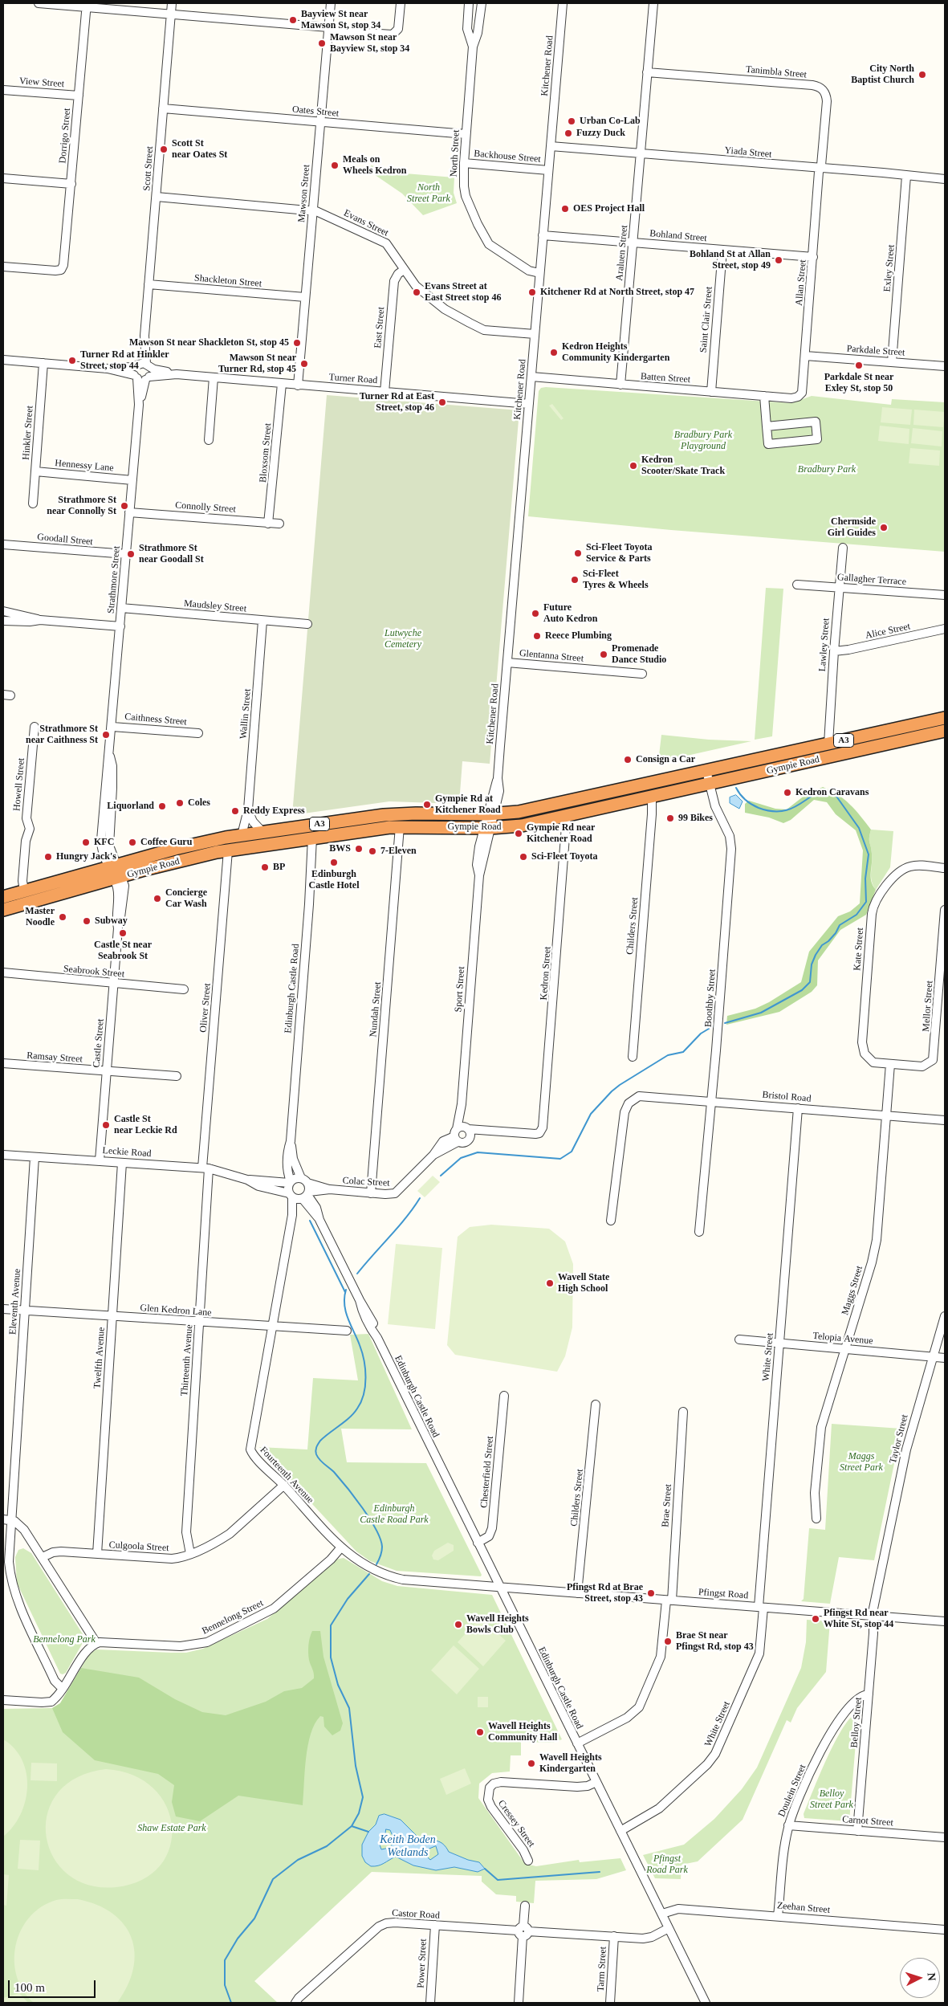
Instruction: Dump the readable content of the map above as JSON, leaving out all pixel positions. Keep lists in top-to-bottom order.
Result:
{
  "streets": {
    "highway": ["A3", "Gympie Road"],
    "street": [
      "Kitchener Road",
      "Tanimbla Street",
      "View Street",
      "Oates Street",
      "Dorrigo Street",
      "Yiada Street",
      "North Street",
      "Backhouse Street",
      "Scott Street",
      "Mawson Street",
      "Evans Street",
      "Bohland Street",
      "Araluen Street",
      "Exley Street",
      "Shackleton Street",
      "Allan Street",
      "Saint Clair Street",
      "East Street",
      "Parkdale Street",
      "Batten Street",
      "Turner Road",
      "Hinkler Street",
      "Bloxsom Street",
      "Hennessy Lane",
      "Connolly Street",
      "Goodall Street",
      "Strathmore Street",
      "Gallagher Terrace",
      "Maudsley Street",
      "Alice Street",
      "Lawley Street",
      "Glentanna Street",
      "Wallin Street",
      "Caithness Street",
      "Howell Street",
      "Childers Street",
      "Kate Street",
      "Seabrook Street",
      "Kedron Street",
      "Edinburgh Castle Road",
      "Sport Street",
      "Boothby Street",
      "Mellor Street",
      "Oliver Street",
      "Nundah Street",
      "Castle Street",
      "Ramsay Street",
      "Bristol Road",
      "Leckie Road",
      "Colac Street",
      "Maggs Street",
      "Eleventh Avenue",
      "Glen Kedron Lane",
      "Telopia Avenue",
      "White Street",
      "Twelfth Avenue",
      "Thirteenth Avenue",
      "Taylor Street",
      "Chesterfield Street",
      "Fourteenth Avenue",
      "Brae Street",
      "Culgoola Street",
      "Pfingst Road",
      "Bennelong Street",
      "Belloy Street",
      "Doulein Street",
      "Carnot Street",
      "Cressey Street",
      "Zeehan Street",
      "Castor Road",
      "Power Street",
      "Tarm Street"
    ]
  },
  "crossings": [
    ["Kitchener Road", "Yiada Street"],
    ["Kitchener Road", "North Street"],
    ["Kitchener Road", "Backhouse Street"],
    ["Kitchener Road", "Evans Street"],
    ["Kitchener Road", "Bohland Street"],
    ["Kitchener Road", "Batten Street"],
    ["Kitchener Road", "Turner Road"],
    ["Kitchener Road", "Glentanna Street"],
    ["Kitchener Road", "Gympie Road"],
    ["Kitchener Road", "Sport Street"],
    ["Tanimbla Street", "Yiada Street"],
    ["Tanimbla Street", "Araluen Street"],
    ["Tanimbla Street", "Allan Street"],
    ["View Street", "Dorrigo Street"],
    ["Oates Street", "North Street"],
    ["Oates Street", "Scott Street"],
    ["Oates Street", "Mawson Street"],
    ["Yiada Street", "Araluen Street"],
    ["Yiada Street", "Exley Street"],
    ["Yiada Street", "Allan Street"],
    ["North Street", "Backhouse Street"],
    ["Scott Street", "Evans Street"],
    ["Scott Street", "Shackleton Street"],
    ["Scott Street", "Turner Road"],
    ["Mawson Street", "Evans Street"],
    ["Mawson Street", "Shackleton Street"],
    ["Mawson Street", "Turner Road"],
    ["Evans Street", "East Street"],
    ["Bohland Street", "Araluen Street"],
    ["Bohland Street", "Allan Street"],
    ["Bohland Street", "Saint Clair Street"],
    ["Araluen Street", "Batten Street"],
    ["Exley Street", "Parkdale Street"],
    ["Allan Street", "Parkdale Street"],
    ["Allan Street", "Batten Street"],
    ["Saint Clair Street", "Batten Street"],
    ["East Street", "Turner Road"],
    ["Turner Road", "Hinkler Street"],
    ["Turner Road", "Bloxsom Street"],
    ["Turner Road", "Strathmore Street"],
    ["Hinkler Street", "Hennessy Lane"],
    ["Bloxsom Street", "Connolly Street"],
    ["Hennessy Lane", "Strathmore Street"],
    ["Connolly Street", "Strathmore Street"],
    ["Goodall Street", "Strathmore Street"],
    ["Strathmore Street", "Maudsley Street"],
    ["Strathmore Street", "Caithness Street"],
    ["Strathmore Street", "Gympie Road"],
    ["Strathmore Street", "Castle Street"],
    ["Gallagher Terrace", "Lawley Street"],
    ["Maudsley Street", "Wallin Street"],
    ["Alice Street", "Lawley Street"],
    ["Lawley Street", "Gympie Road"],
    ["Wallin Street", "Gympie Road"],
    ["Gympie Road", "Howell Street"],
    ["Gympie Road", "Childers Street"],
    ["Gympie Road", "Kedron Street"],
    ["Gympie Road", "Edinburgh Castle Road"],
    ["Gympie Road", "Sport Street"],
    ["Gympie Road", "Boothby Street"],
    ["Gympie Road", "Oliver Street"],
    ["Gympie Road", "Nundah Street"],
    ["Gympie Road", "Castle Street"],
    ["Childers Street", "Pfingst Road"],
    ["Kate Street", "Mellor Street"],
    ["Kate Street", "Maggs Street"],
    ["Seabrook Street", "Castle Street"],
    ["Edinburgh Castle Road", "Leckie Road"],
    ["Edinburgh Castle Road", "Colac Street"],
    ["Edinburgh Castle Road", "White Street"],
    ["Edinburgh Castle Road", "Chesterfield Street"],
    ["Edinburgh Castle Road", "Fourteenth Avenue"],
    ["Edinburgh Castle Road", "Brae Street"],
    ["Edinburgh Castle Road", "Pfingst Road"],
    ["Edinburgh Castle Road", "Cressey Street"],
    ["Edinburgh Castle Road", "Zeehan Street"],
    ["Edinburgh Castle Road", "Castor Road"],
    ["Sport Street", "Colac Street"],
    ["Boothby Street", "Bristol Road"],
    ["Mellor Street", "Maggs Street"],
    ["Oliver Street", "Leckie Road"],
    ["Oliver Street", "Thirteenth Avenue"],
    ["Nundah Street", "Colac Street"],
    ["Castle Street", "Ramsay Street"],
    ["Castle Street", "Leckie Road"],
    ["Bristol Road", "Maggs Street"],
    ["Bristol Road", "White Street"],
    ["Leckie Road", "Colac Street"],
    ["Leckie Road", "Eleventh Avenue"],
    ["Leckie Road", "Twelfth Avenue"],
    ["Leckie Road", "Thirteenth Avenue"],
    ["Leckie Road", "Fourteenth Avenue"],
    ["Colac Street", "Fourteenth Avenue"],
    ["Maggs Street", "Telopia Avenue"],
    ["Eleventh Avenue", "Glen Kedron Lane"],
    ["Glen Kedron Lane", "Twelfth Avenue"],
    ["Glen Kedron Lane", "Thirteenth Avenue"],
    ["Glen Kedron Lane", "Fourteenth Avenue"],
    ["Telopia Avenue", "White Street"],
    ["Telopia Avenue", "Taylor Street"],
    ["White Street", "Pfingst Road"],
    ["Twelfth Avenue", "Culgoola Street"],
    ["Thirteenth Avenue", "Culgoola Street"],
    ["Taylor Street", "Pfingst Road"],
    ["Taylor Street", "Belloy Street"],
    ["Fourteenth Avenue", "Culgoola Street"],
    ["Fourteenth Avenue", "Pfingst Road"],
    ["Fourteenth Avenue", "Bennelong Street"],
    ["Brae Street", "Pfingst Road"],
    ["Pfingst Road", "Belloy Street"],
    ["Belloy Street", "Doulein Street"],
    ["Belloy Street", "Carnot Street"],
    ["Doulein Street", "Carnot Street"],
    ["Doulein Street", "Zeehan Street"],
    ["Castor Road", "Power Street"],
    ["Castor Road", "Tarm Street"]
  ],
  "water": ["Keith Boden Wetlands"],
  "parks": [
    "North Street Park",
    "Bradbury Park Playground",
    "Bradbury Park",
    "Lutwyche Cemetery",
    "Maggs Street Park",
    "Edinburgh Castle Road Park",
    "Bennelong Park",
    "Belloy Street Park",
    "Shaw Estate Park",
    "Pfingst Road Park"
  ],
  "places": [
    "Bayview St near Mawson St, stop 34",
    "Mawson St near Bayview St, stop 34",
    "City North Baptist Church",
    "Urban Co-Lab",
    "Fuzzy Duck",
    "Scott St near Oates St",
    "Meals on Wheels Kedron",
    "OES Project Hall",
    "Bohland St at Allan Street, stop 49",
    "Evans Street at East Street stop 46",
    "Kitchener Rd at North Street, stop 47",
    "Mawson St near Shackleton St, stop 45",
    "Kedron Heights Community Kindergarten",
    "Turner Rd at Hinkler Street, stop 44",
    "Mawson St near Turner Rd, stop 45",
    "Parkdale St near Exley St, stop 50",
    "Turner Rd at East Street, stop 46",
    "Kedron Scooter/Skate Track",
    "Strathmore St near Connolly St",
    "Chermside Girl Guides",
    "Sci-Fleet Toyota Service & Parts",
    "Strathmore St near Goodall St",
    "Sci-Fleet Tyres & Wheels",
    "Future Auto Kedron",
    "Reece Plumbing",
    "Promenade Dance Studio",
    "Strathmore St near Caithness St",
    "Consign a Car",
    "Kedron Caravans",
    "Coles",
    "Gympie Rd at Kitchener Road",
    "Liquorland",
    "Reddy Express",
    "99 Bikes",
    "Gympie Rd near Kitchener Road",
    "KFC",
    "Coffee Guru",
    "BWS",
    "7-Eleven",
    "Hungry Jack's",
    "Sci-Fleet Toyota",
    "Edinburgh Castle Hotel",
    "BP",
    "Concierge Car Wash",
    "Master Noodle",
    "Subway",
    "Castle St near Seabrook St",
    "Castle St near Leckie Rd",
    "Wavell State High School",
    "Pfingst Rd at Brae Street, stop 43",
    "Pfingst Rd near White St, stop 44",
    "Wavell Heights Bowls Club",
    "Brae St near Pfingst Rd, stop 43",
    "Wavell Heights Community Hall",
    "Wavell Heights Kindergarten"
  ],
  "scale_bar": "100 m",
  "north": "right"
}
